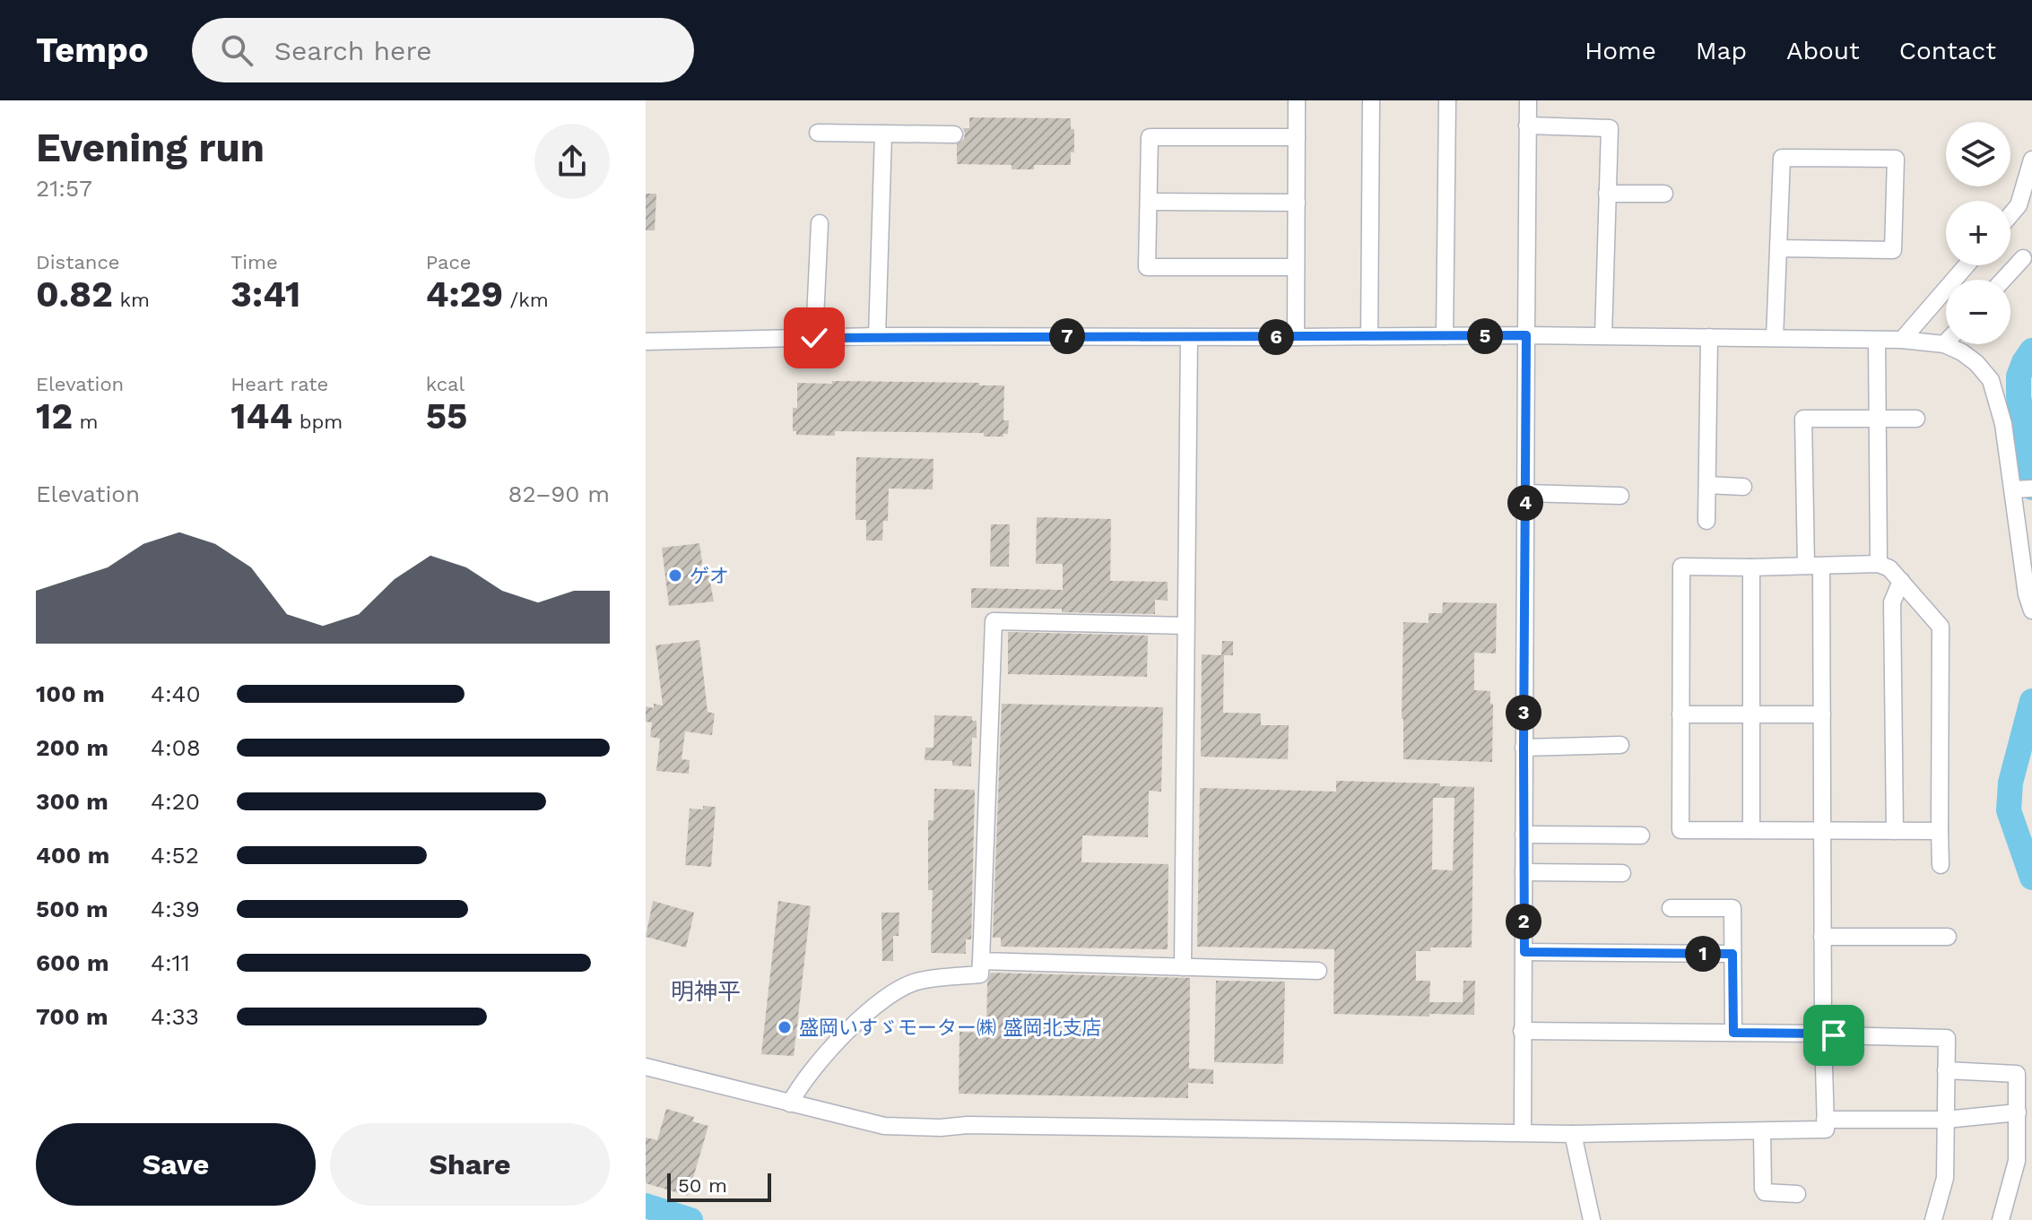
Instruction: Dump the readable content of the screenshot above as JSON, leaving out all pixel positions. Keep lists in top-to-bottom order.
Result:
{
  "districts": ["明神平"],
  "places": ["ゲオ", "盛岡いすゞモーター㈱ 盛岡北支店"],
  "scale_bar": "50 m",
  "page": {
    "header": "Tempo",
    "search": "Search here",
    "nav": [
      "Home",
      "Map",
      "About",
      "Contact"
    ],
    "heading": ["Evening run", "21:57"],
    "map_buttons": ["+", "−"],
    "stats": [
      ["Distance", "0.82 km"],
      ["Time", "3:41"],
      ["Pace", "4:29 /km"],
      ["Elevation", "12 m"],
      ["Heart rate", "144 bpm"],
      ["kcal", "55"]
    ],
    "pins": [
      "5",
      "7",
      "6",
      "4",
      "3",
      "2",
      "1"
    ],
    "chart": ["Elevation", "82–90 m"],
    "list": [
      {
        "name": "100 m",
        "note": "4:40"
      },
      {
        "name": "200 m",
        "note": "4:08"
      },
      {
        "name": "300 m",
        "note": "4:20"
      },
      {
        "name": "400 m",
        "note": "4:52"
      },
      {
        "name": "500 m",
        "note": "4:39"
      },
      {
        "name": "600 m",
        "note": "4:11"
      },
      {
        "name": "700 m",
        "note": "4:33"
      }
    ],
    "buttons": ["Save", "Share"],
    "scale": "50 m"
  }
}
